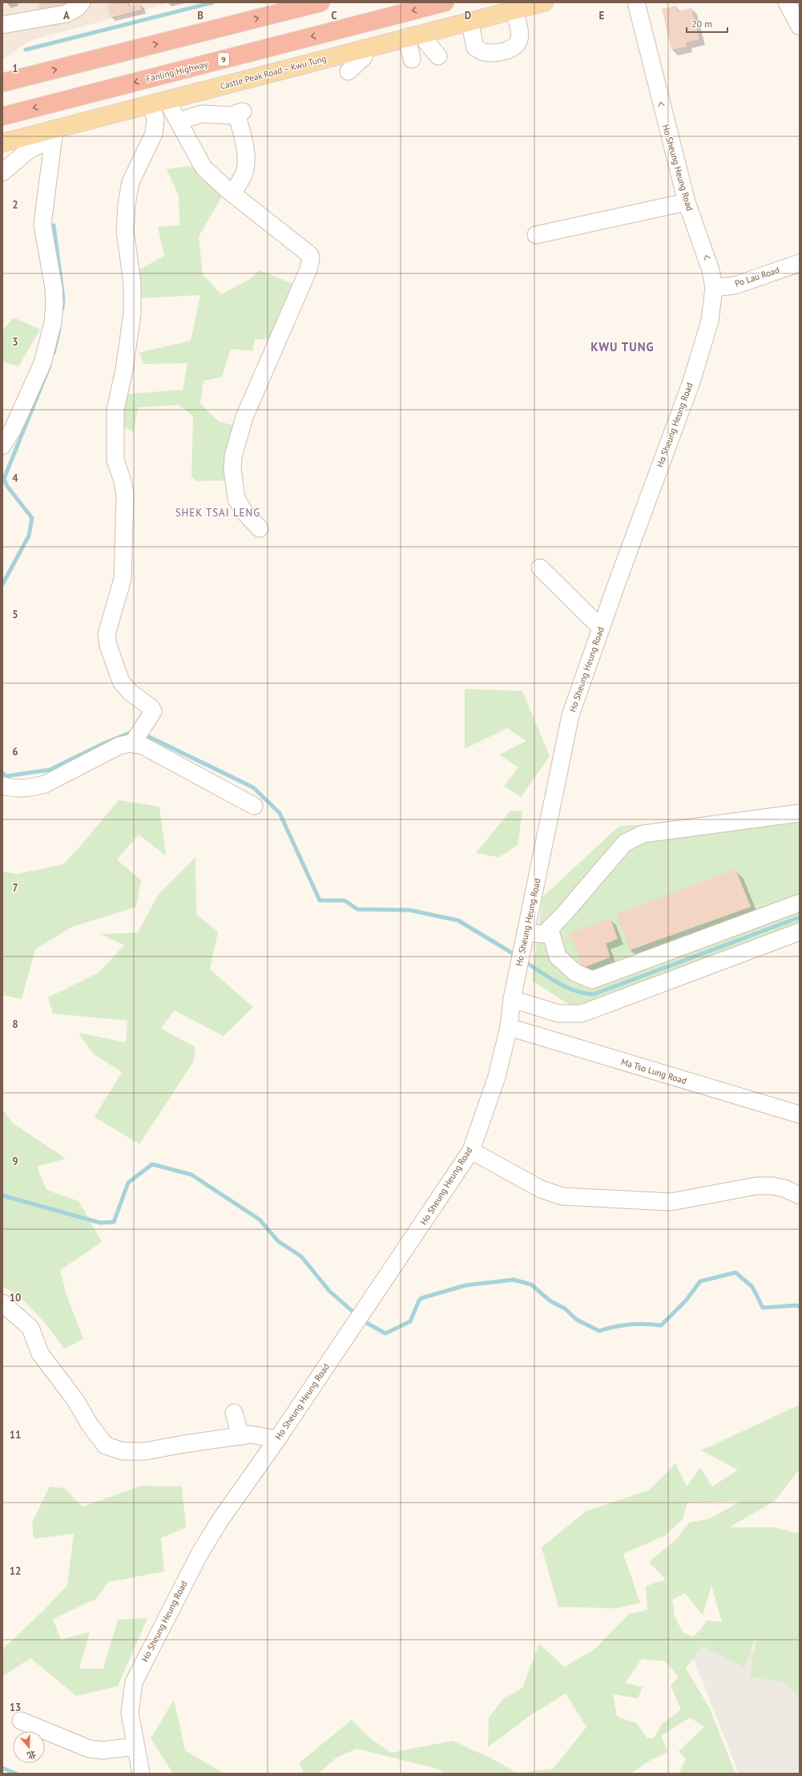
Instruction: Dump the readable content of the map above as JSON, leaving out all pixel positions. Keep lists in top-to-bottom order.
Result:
{
  "streets": {
    "highway": ["9", "Fanling Highway"],
    "main road": ["Castle Peak Road – Kwu Tung"],
    "street": ["Ho Sheung Heung Road", "Po Lau Road", "Ma Tso Lung Road"]
  },
  "crossings": [
    ["Ho Sheung Heung Road", "Po Lau Road"],
    ["Ho Sheung Heung Road", "Ma Tso Lung Road"]
  ],
  "districts": ["KWU TUNG", "SHEK TSAI LENG"],
  "scale_bar": "20 m",
  "north": "bottom",
  "grid": {
    "columns": [
      "A",
      "B",
      "C",
      "D",
      "E"
    ],
    "rows": [
      "1",
      "2",
      "3",
      "4",
      "5",
      "6",
      "7",
      "8",
      "9",
      "10",
      "11",
      "12",
      "13"
    ]
  }
}
